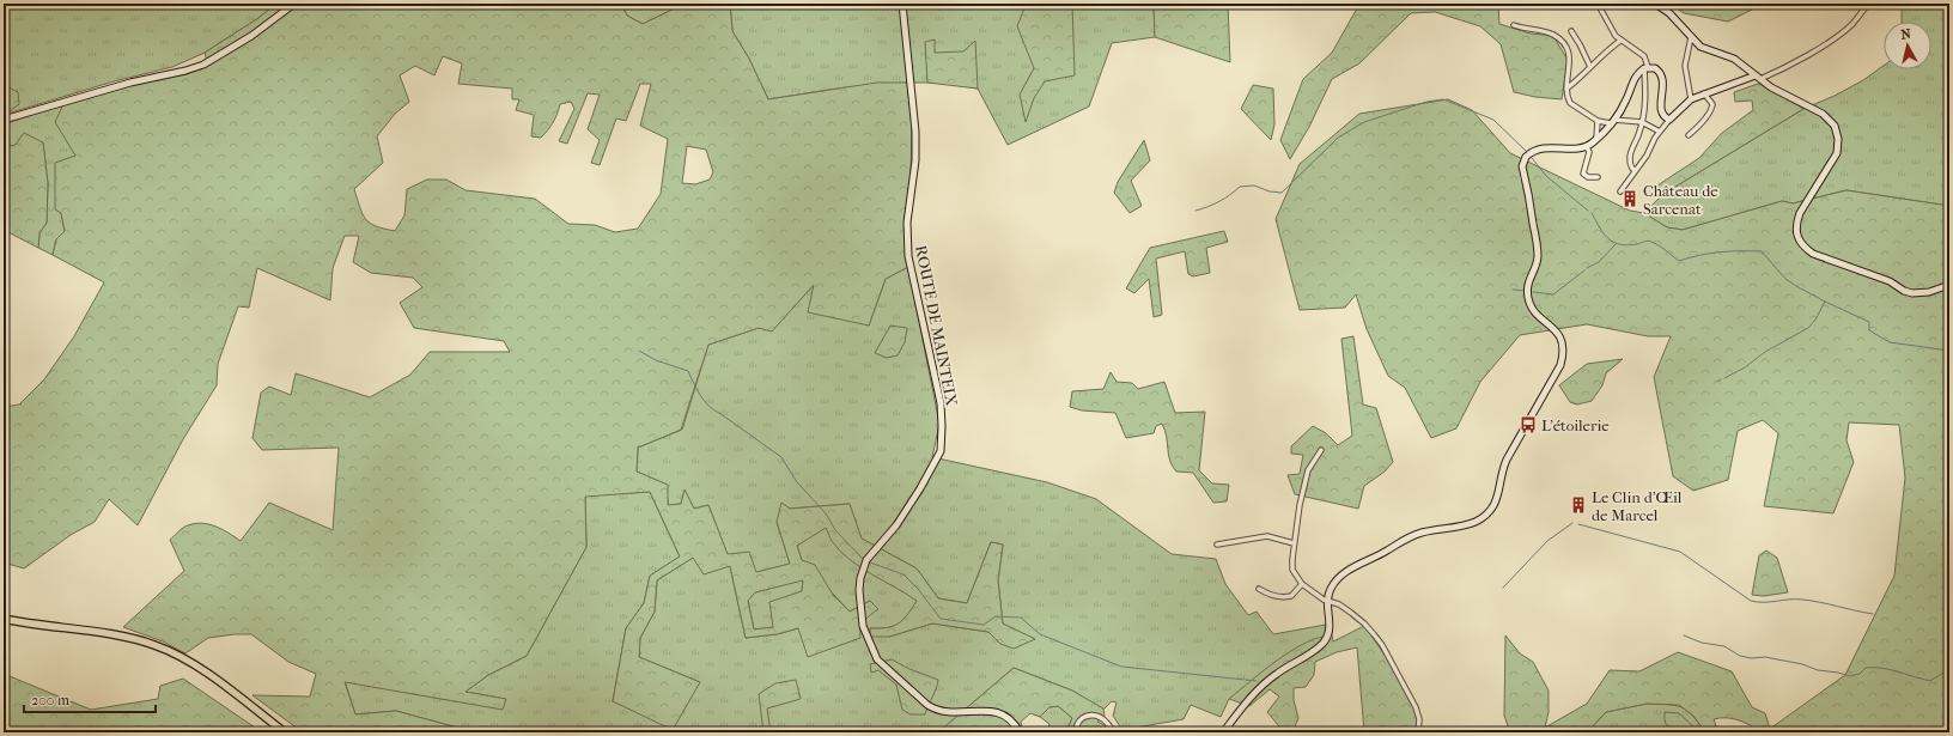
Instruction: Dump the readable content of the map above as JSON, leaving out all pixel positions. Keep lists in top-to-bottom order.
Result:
{
  "streets": {
    "street": ["ROUTE DE MAINTEIX"]
  },
  "places": {
    "building": ["Château de Sarcenat", "Le Clin d’Œil de Marcel"],
    "bus stop": ["L'étoilerie"]
  },
  "scale_bar": "200 m",
  "north": "top"
}
